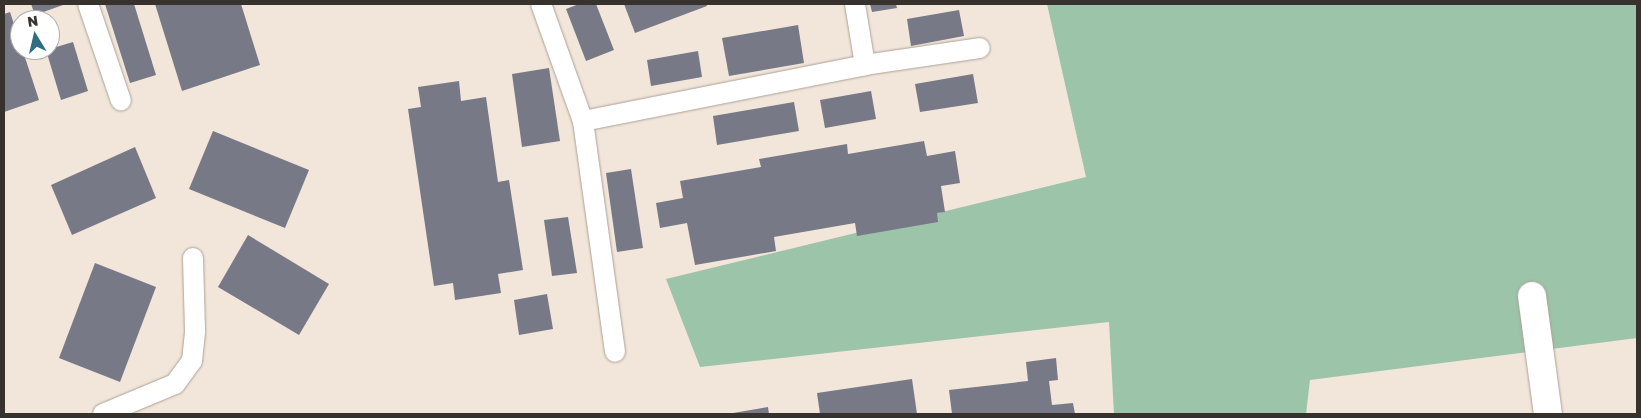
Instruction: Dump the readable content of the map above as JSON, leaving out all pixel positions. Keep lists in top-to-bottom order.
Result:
{
  "north": "top"
}
